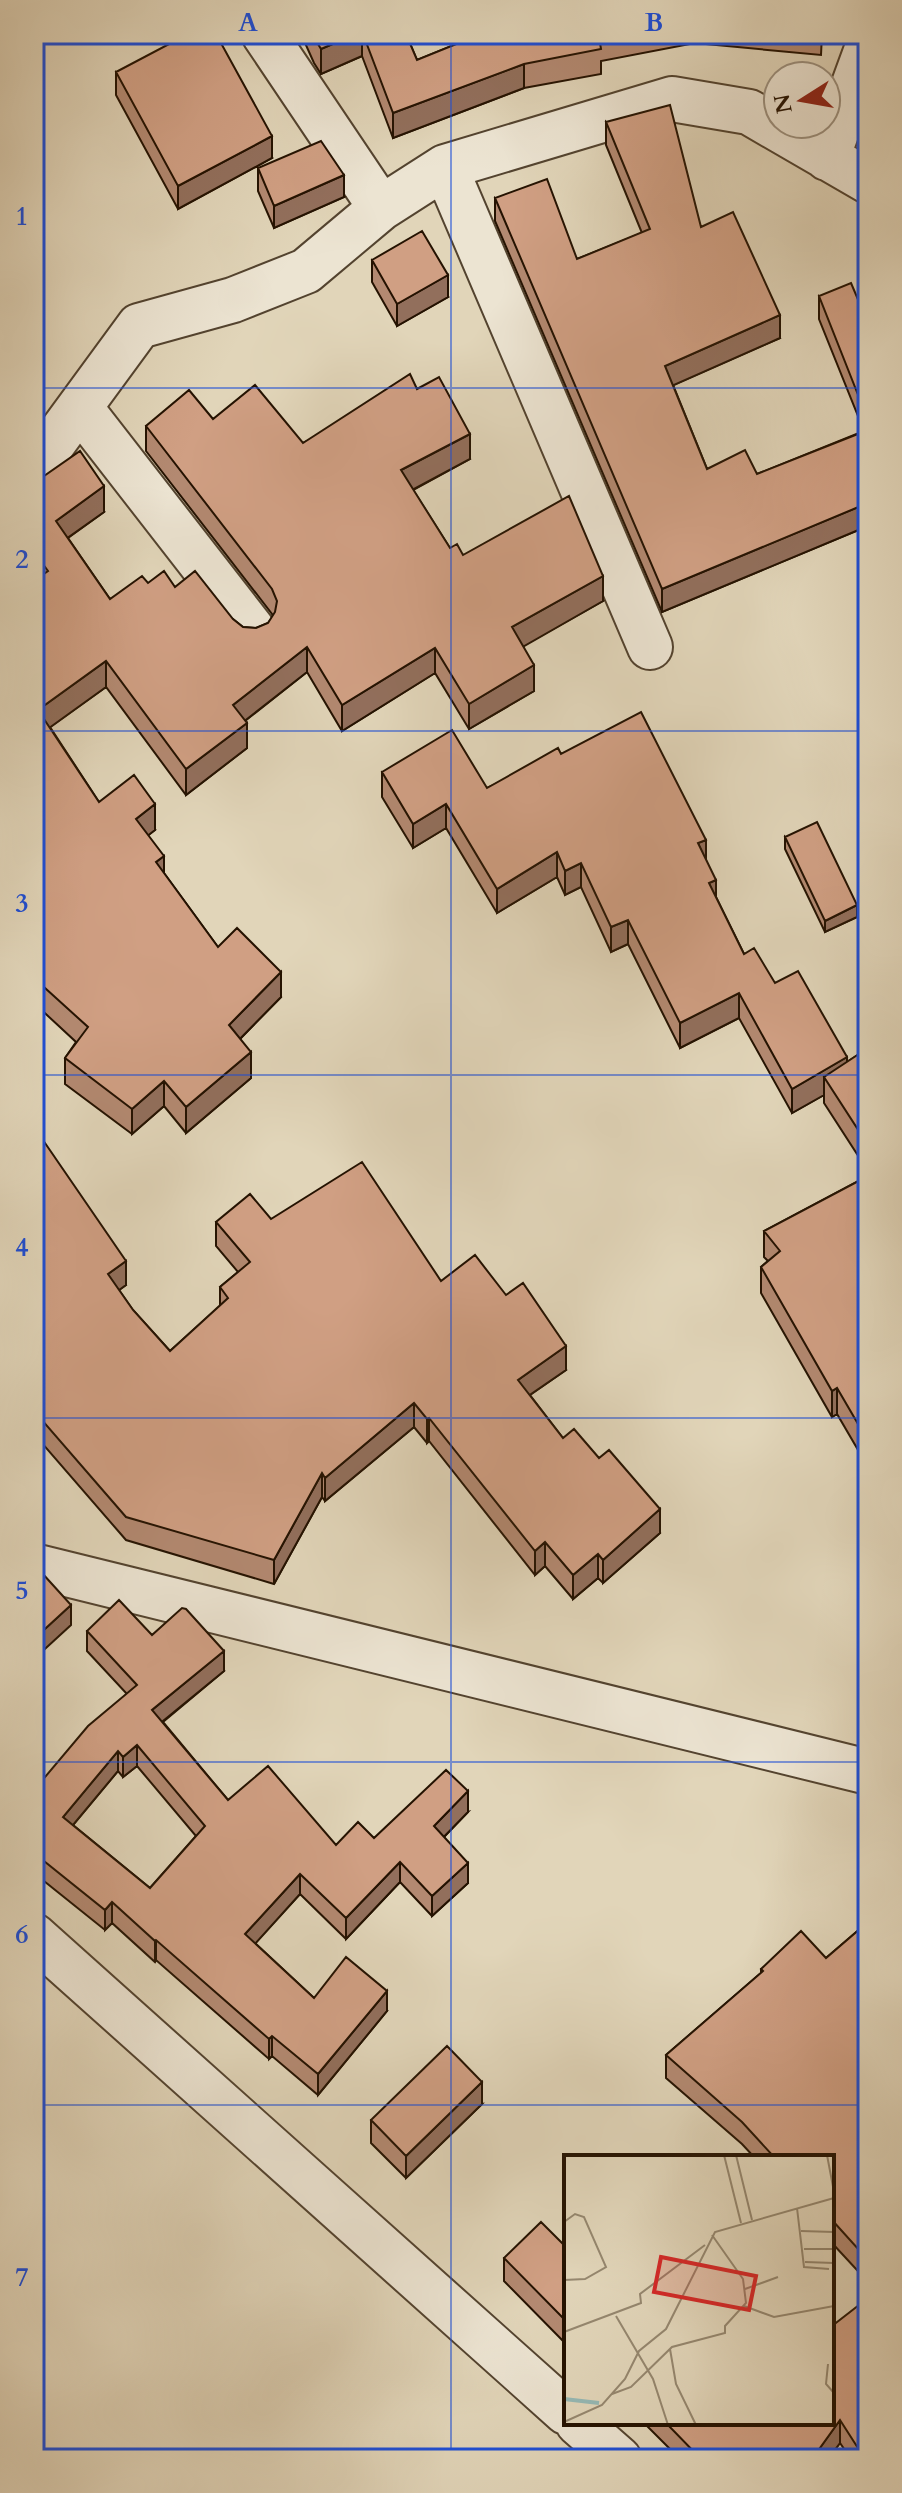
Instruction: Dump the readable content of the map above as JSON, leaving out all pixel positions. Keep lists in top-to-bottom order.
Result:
{
  "north": "left",
  "grid": {
    "columns": ["A", "B"],
    "rows": [
      "1",
      "2",
      "3",
      "4",
      "5",
      "6",
      "7"
    ]
  }
}
